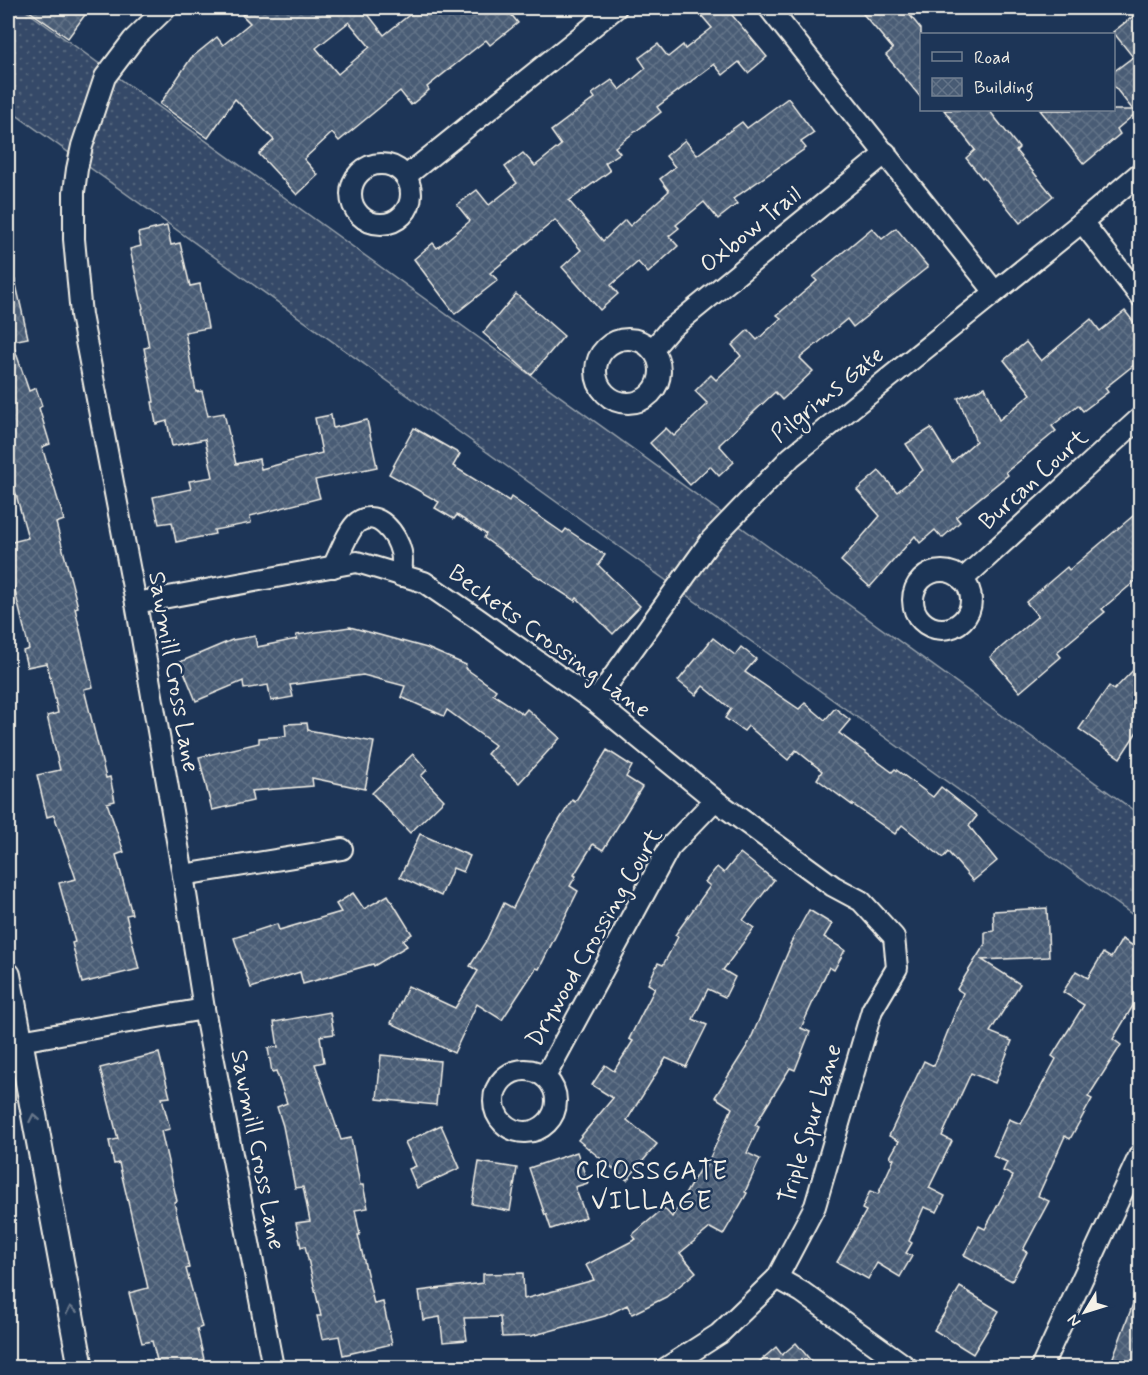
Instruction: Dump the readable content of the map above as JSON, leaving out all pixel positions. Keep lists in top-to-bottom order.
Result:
{
  "streets": {
    "street": [
      "Oxbow Trail",
      "Pilgrims Gate",
      "Burcan Court",
      "Beckets Crossing Lane",
      "Sawmill Cross Lane",
      "Drywood Crossing Court",
      "Triple Spur Lane"
    ]
  },
  "crossings": [
    ["Pilgrims Gate", "Beckets Crossing Lane"],
    ["Beckets Crossing Lane", "Sawmill Cross Lane"],
    ["Beckets Crossing Lane", "Drywood Crossing Court"],
    ["Beckets Crossing Lane", "Triple Spur Lane"]
  ],
  "districts": ["CROSSGATE VILLAGE"],
  "legend": ["Road", "Building"],
  "north": "bottom left"
}
